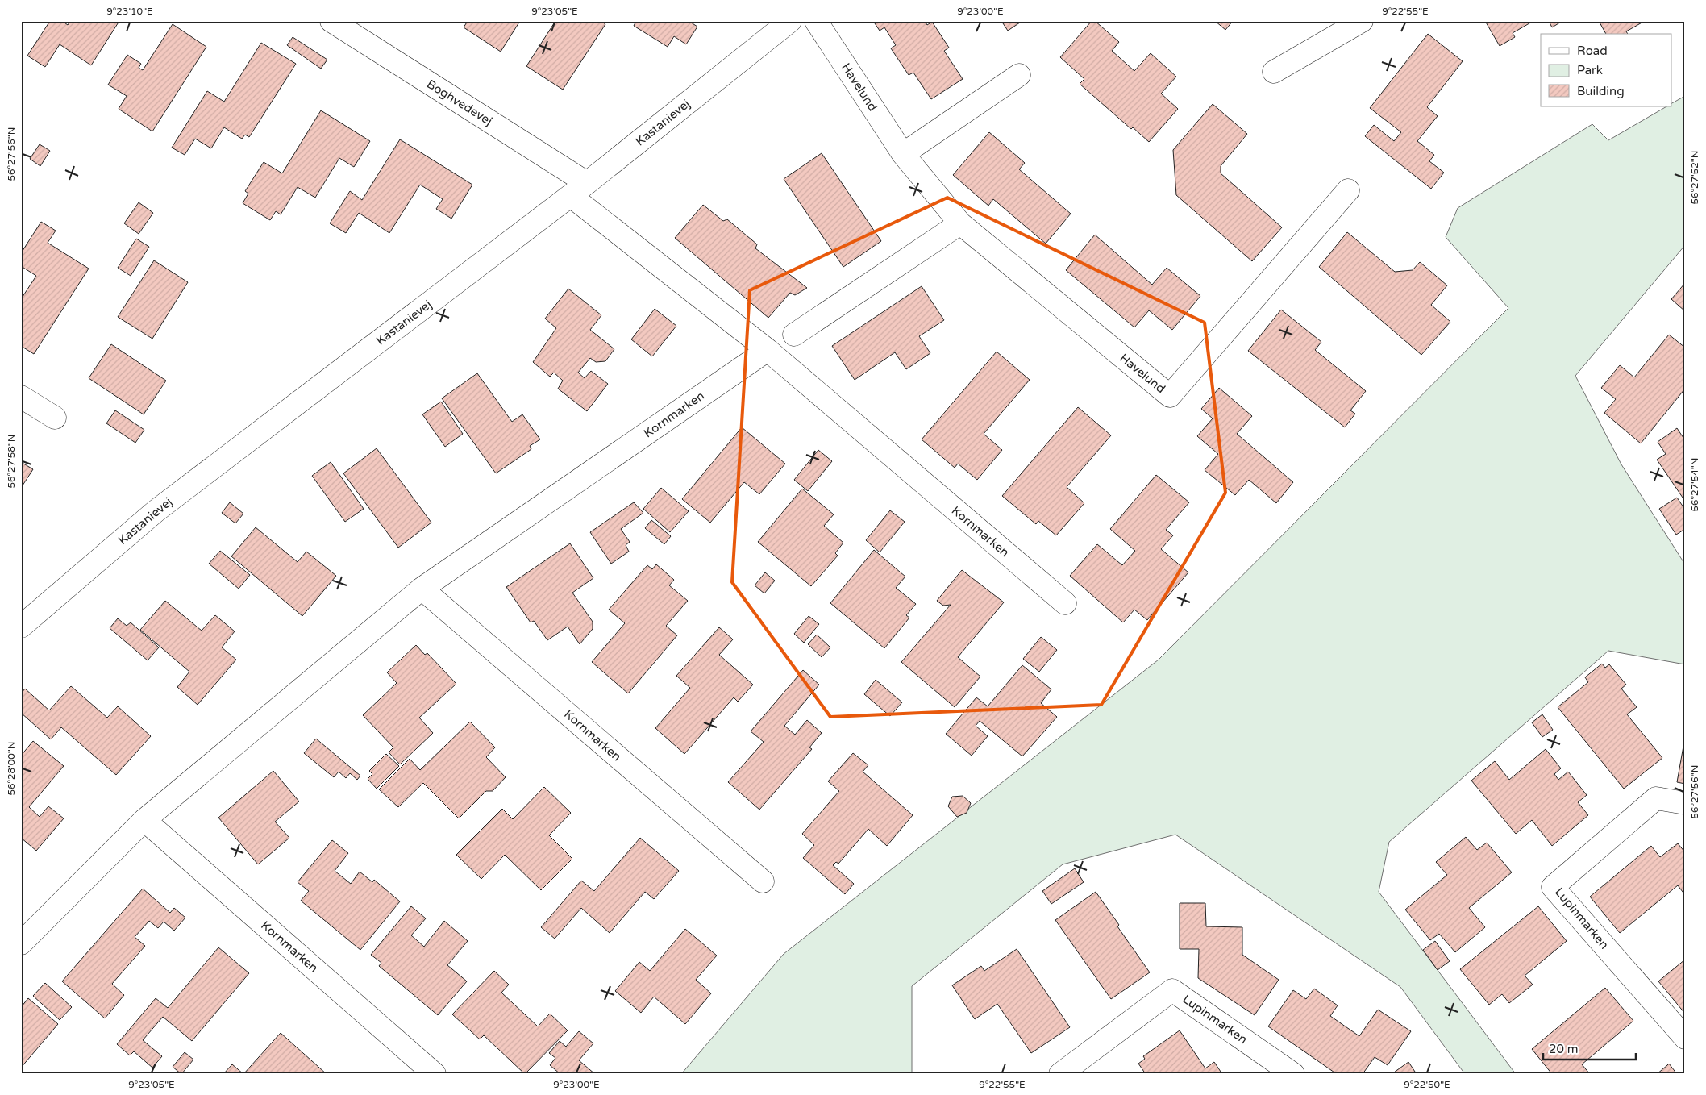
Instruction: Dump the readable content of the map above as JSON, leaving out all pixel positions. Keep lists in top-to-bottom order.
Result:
{
  "streets": {
    "street": [
      "Havelund",
      "Boghvedevej",
      "Kastanievej",
      "Kornmarken",
      "Lupinmarken"
    ]
  },
  "crossings": [
    ["Boghvedevej", "Kastanievej"],
    ["Boghvedevej", "Kornmarken"],
    ["Kastanievej", "Kornmarken"]
  ],
  "legend": ["Road", "Park", "Building"],
  "scale_bar": "20 m",
  "coordinates": [
    "9°23'10\"E",
    "9°23'05\"E",
    "9°23'00\"E",
    "9°22'55\"E",
    "56°27'56\"N",
    "56°27'52\"N",
    "56°27'58\"N",
    "56°27'54\"N",
    "56°28'00\"N",
    "9°22'50\"E"
  ]
}
